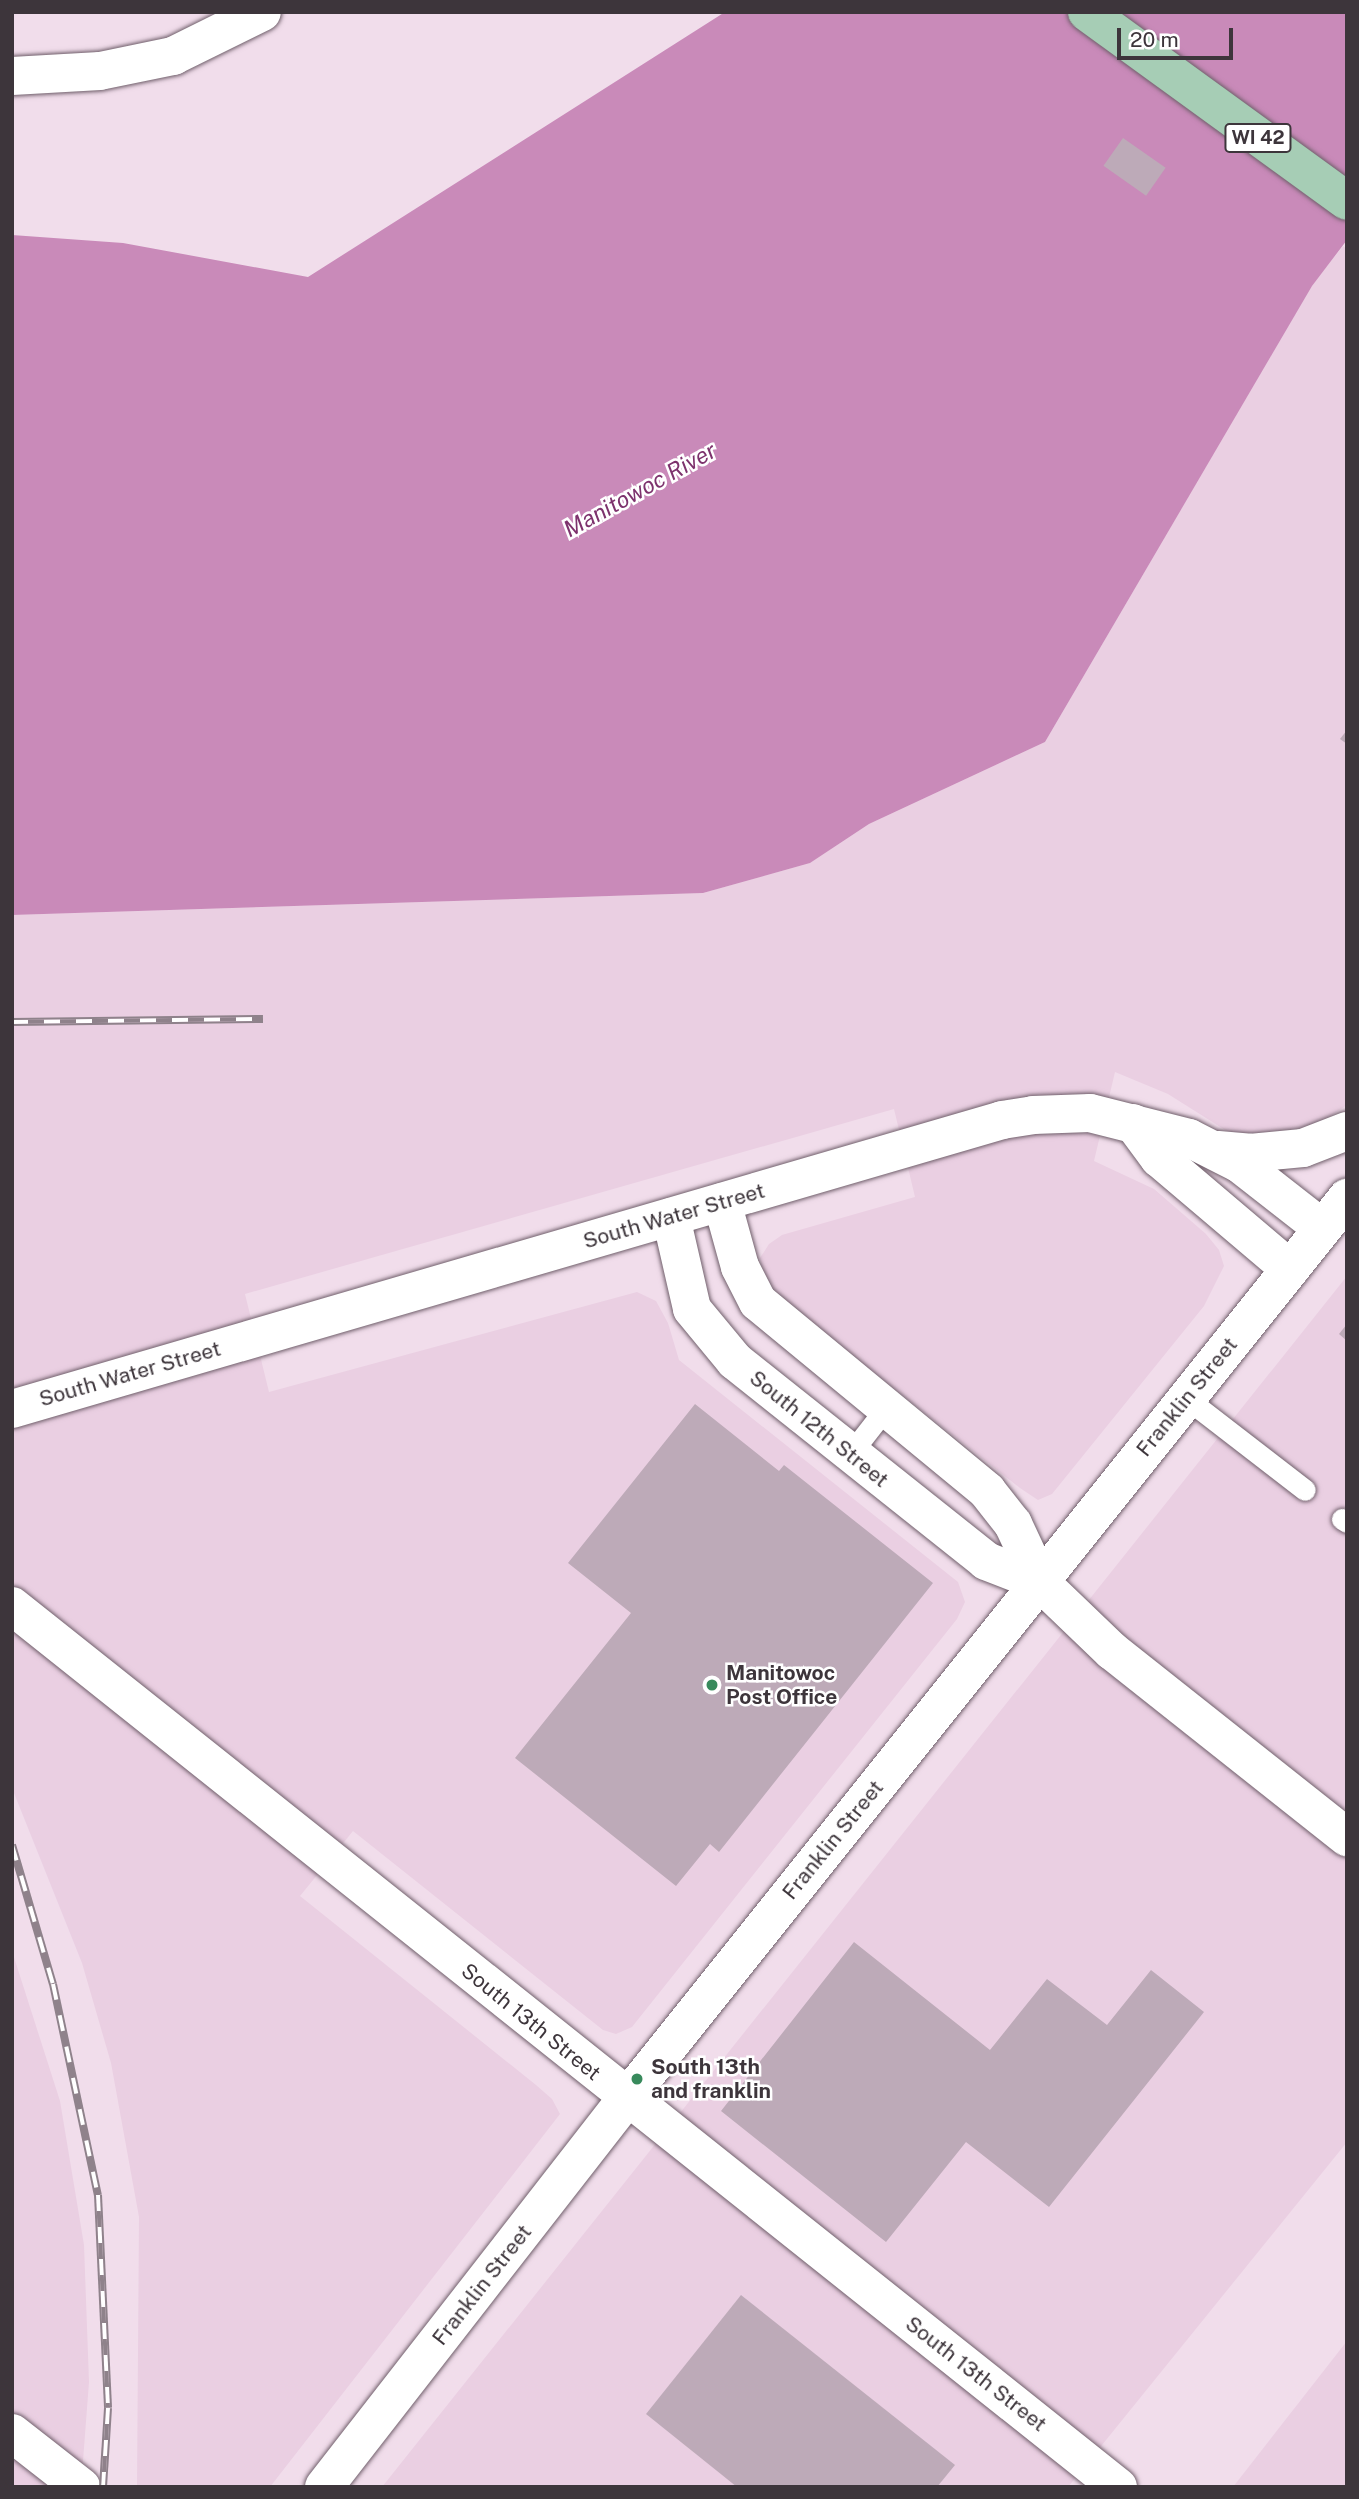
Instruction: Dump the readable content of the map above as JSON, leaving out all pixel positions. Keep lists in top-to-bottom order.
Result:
{
  "streets": {
    "main road": ["WI 42"],
    "street": [
      "South Water Street",
      "Franklin Street",
      "South 12th Street",
      "South 13th Street"
    ]
  },
  "crossings": [
    ["South Water Street", "South 12th Street"],
    ["Franklin Street", "South 12th Street"],
    ["Franklin Street", "South 13th Street"]
  ],
  "water": ["Manitowoc River"],
  "places": ["Manitowoc Post Office", "South 13th and franklin"],
  "scale_bar": "20 m"
}
